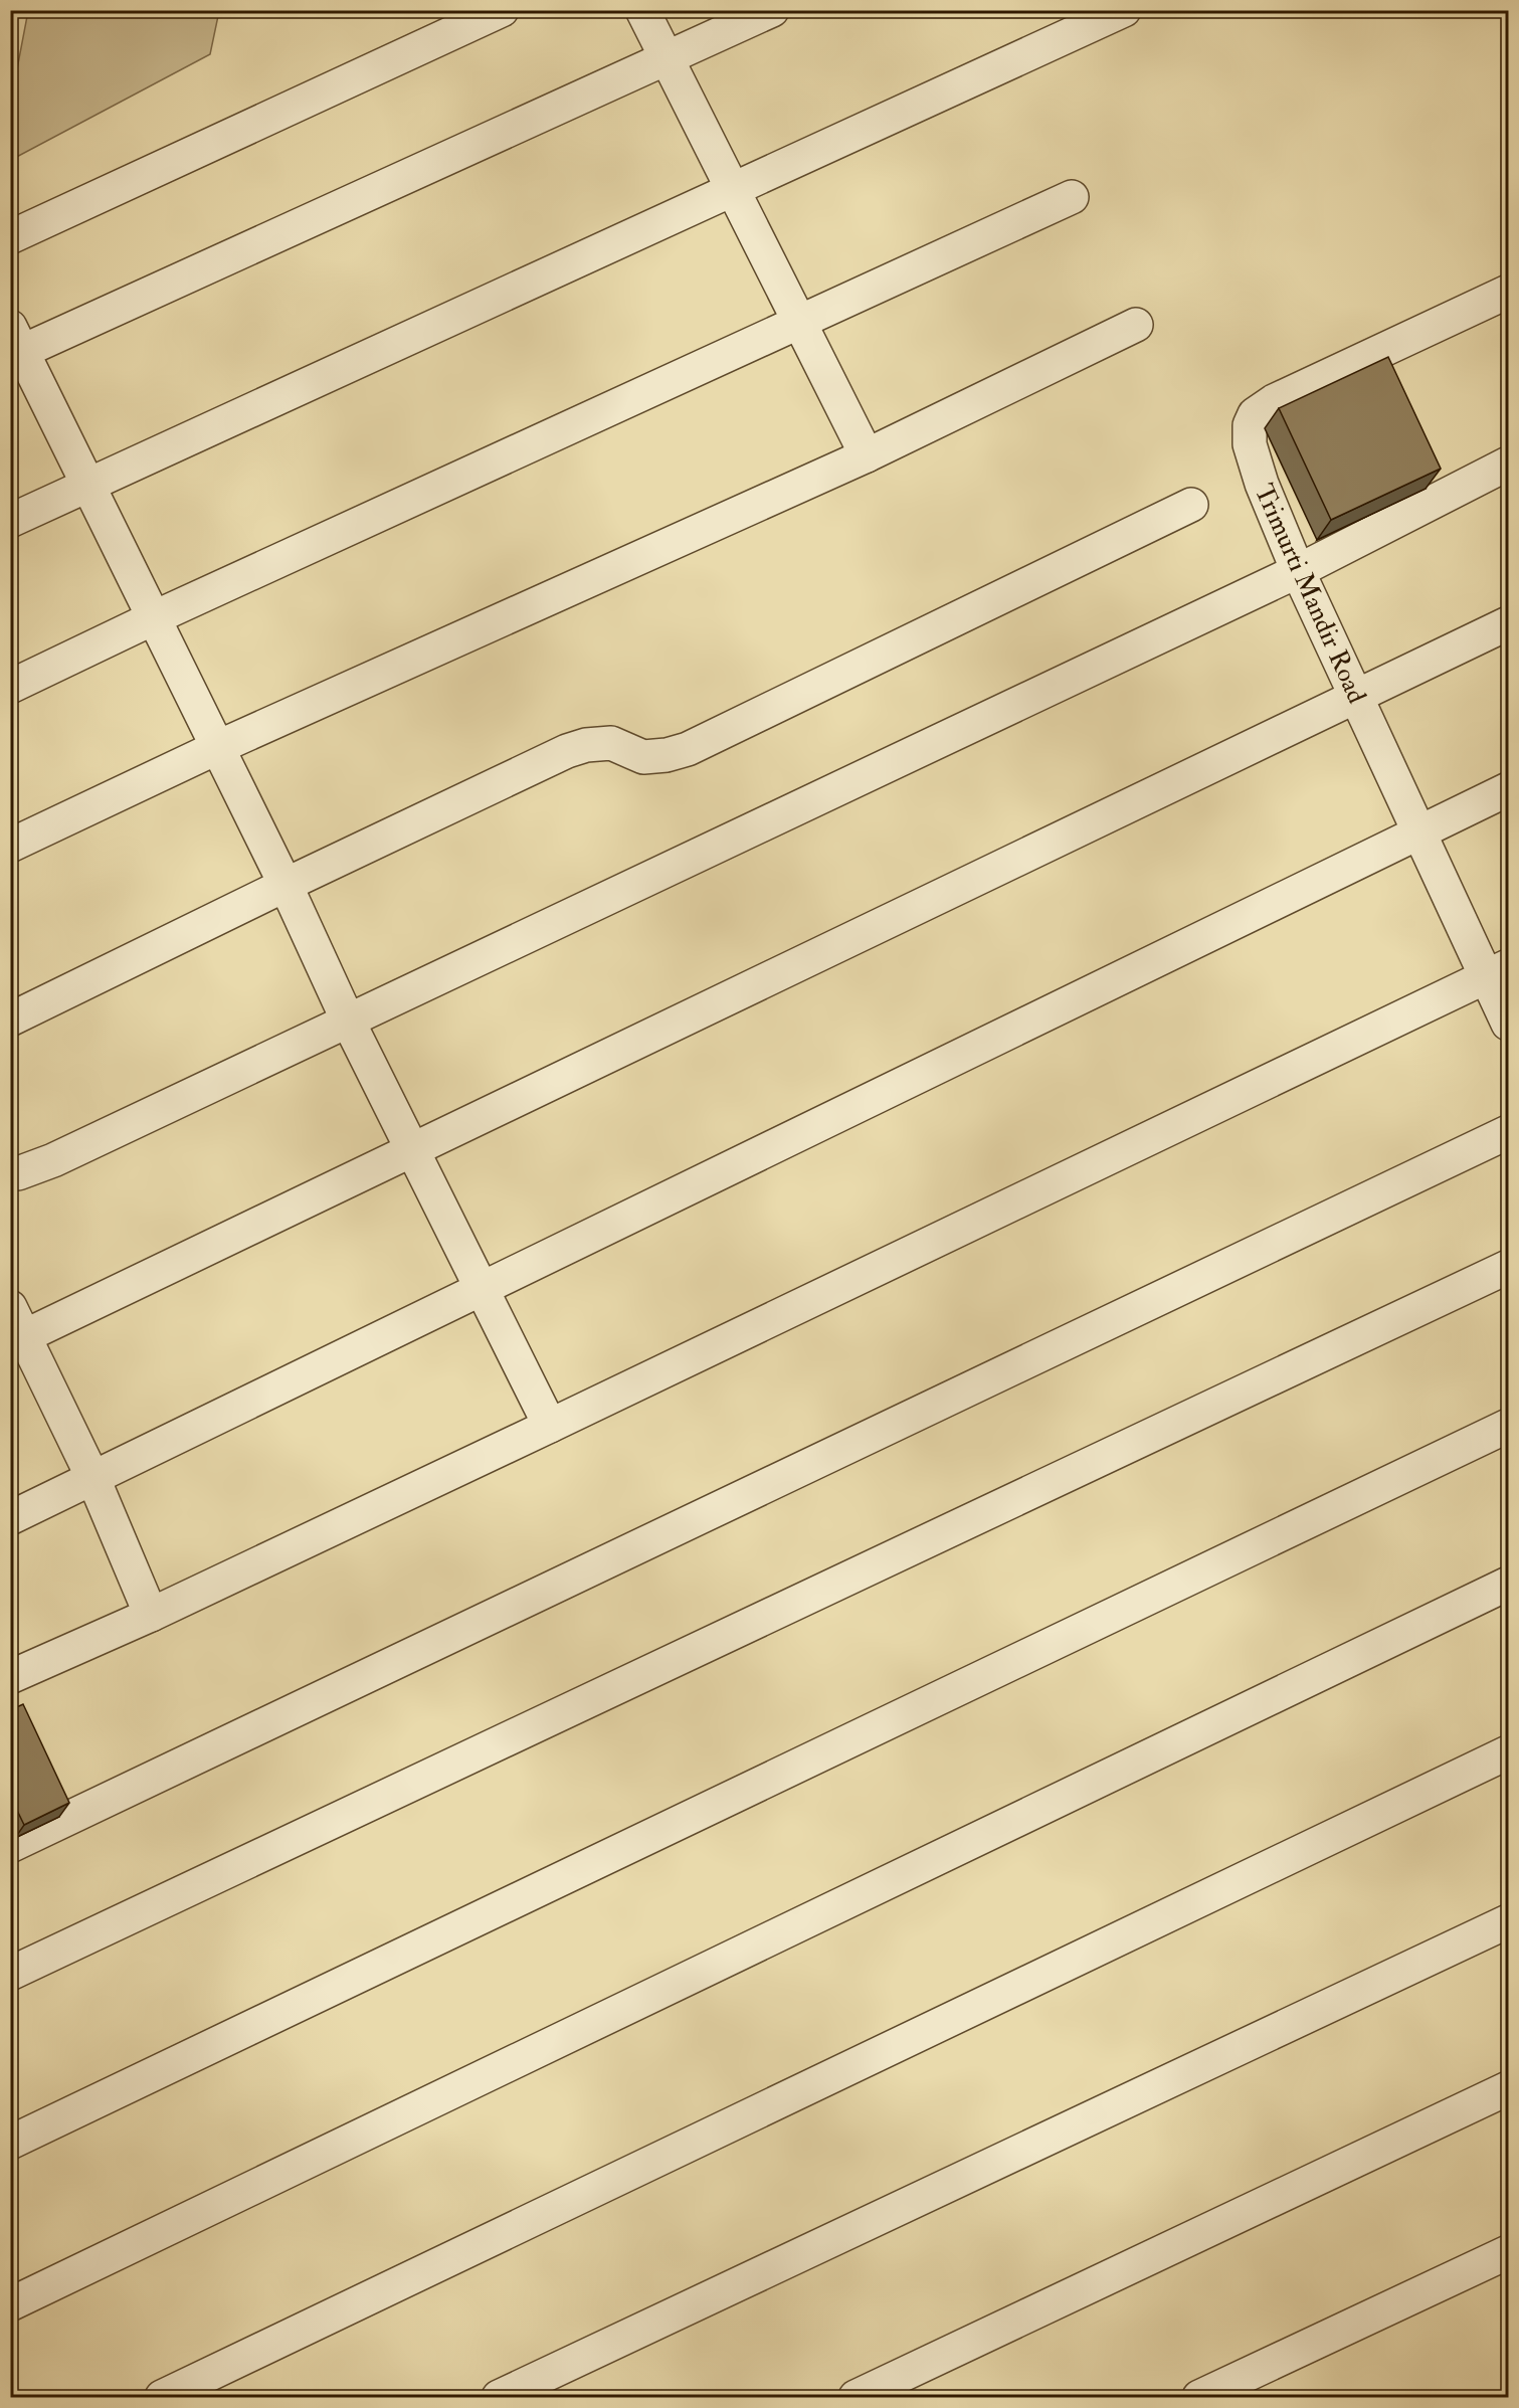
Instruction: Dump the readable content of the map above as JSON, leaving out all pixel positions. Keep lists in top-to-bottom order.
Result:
{
  "streets": {
    "street": ["Trimurti Mandir Road"]
  }
}
